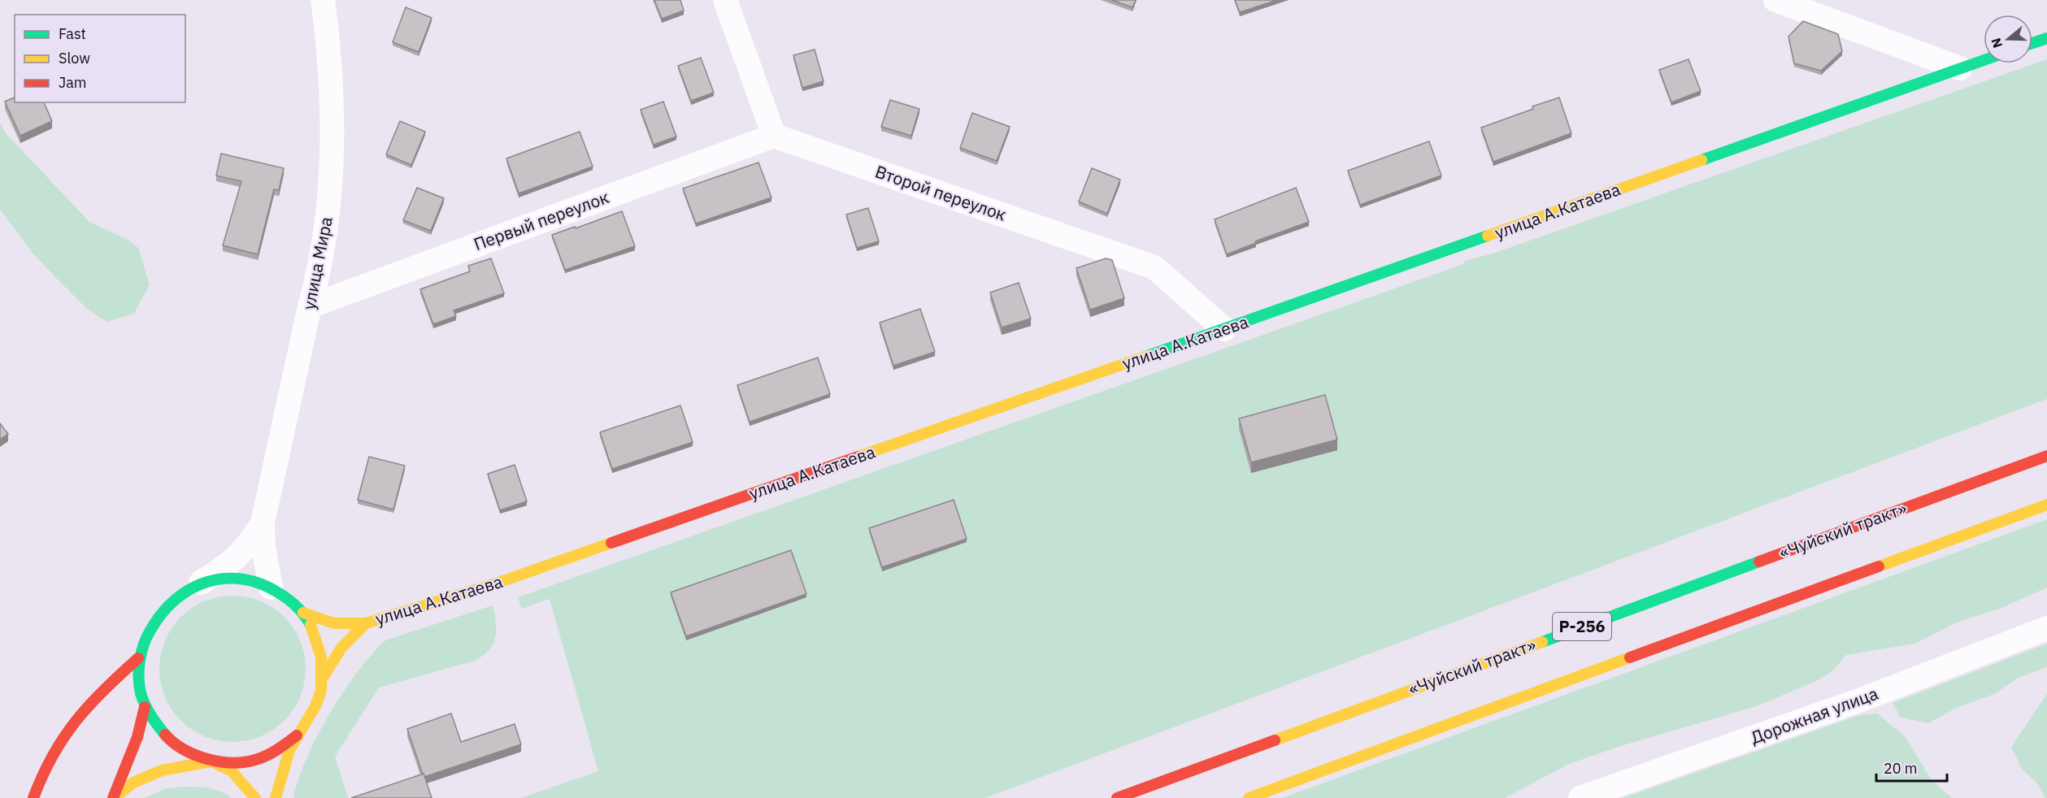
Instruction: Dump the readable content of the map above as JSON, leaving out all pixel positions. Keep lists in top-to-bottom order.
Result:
{
  "streets": {
    "main road": ["улица А.Катаева", "«Чуйский тракт»", "Р-256"],
    "street": [
      "Второй переулок",
      "Первый переулок",
      "улица Мира",
      "Дорожная улица"
    ]
  },
  "crossings": [
    ["Второй переулок", "улица А.Катаева"],
    ["Второй переулок", "Первый переулок"],
    ["Первый переулок", "улица Мира"]
  ],
  "legend": ["Fast", "Slow", "Jam"],
  "scale_bar": "20 m",
  "north": "left"
}
